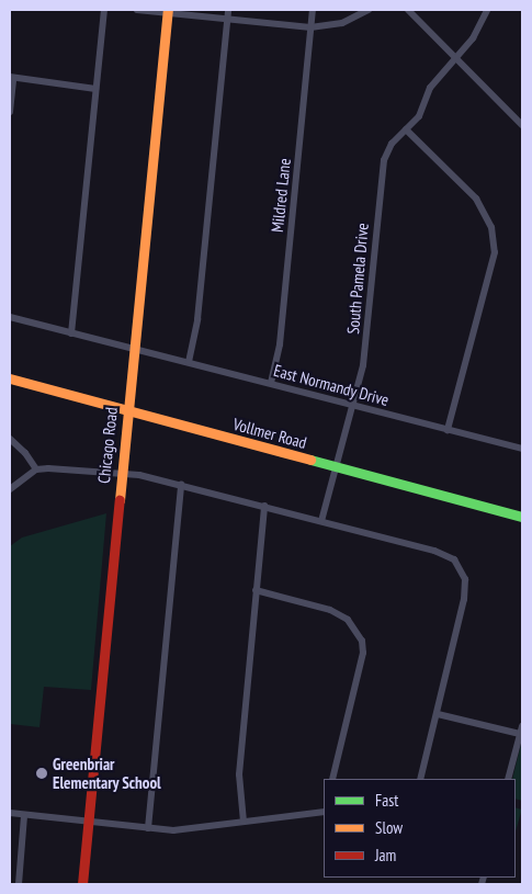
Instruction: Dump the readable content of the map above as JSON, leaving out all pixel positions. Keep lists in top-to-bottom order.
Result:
{
  "streets": {
    "street": [
      "Mildred Lane",
      "South Pamela Drive",
      "East Normandy Drive",
      "Vollmer Road",
      "Chicago Road"
    ]
  },
  "crossings": [
    ["Mildred Lane", "East Normandy Drive"],
    ["South Pamela Drive", "East Normandy Drive"],
    ["South Pamela Drive", "Vollmer Road"],
    ["East Normandy Drive", "Chicago Road"],
    ["Vollmer Road", "Chicago Road"]
  ],
  "places": ["Greenbriar Elementary School"],
  "legend": ["Fast", "Slow", "Jam"]
}
